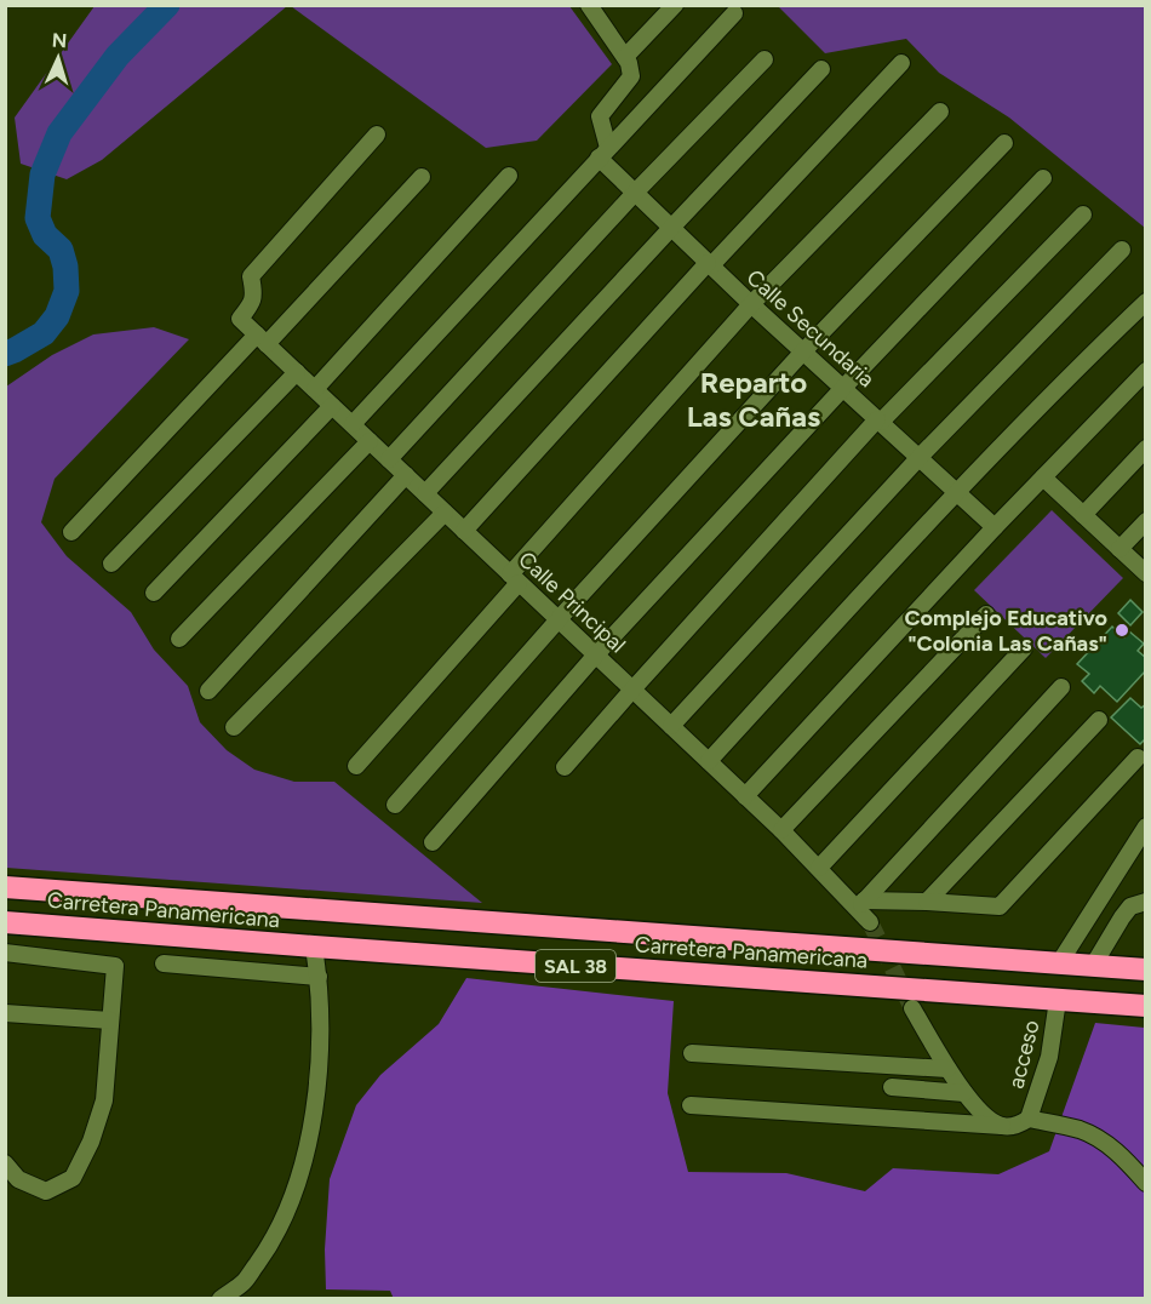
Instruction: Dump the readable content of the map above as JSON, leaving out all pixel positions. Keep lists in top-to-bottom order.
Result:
{
  "streets": {
    "highway": ["Carretera Panamericana", "SAL 38"],
    "street": ["Calle Secundaria", "Calle Principal", "acceso"]
  },
  "crossings": [
    ["Carretera Panamericana", "acceso"]
  ],
  "districts": ["Reparto Las Cañas"],
  "places": ["Complejo Educativo \"Colonia Las Cañas\""],
  "north": "top"
}
